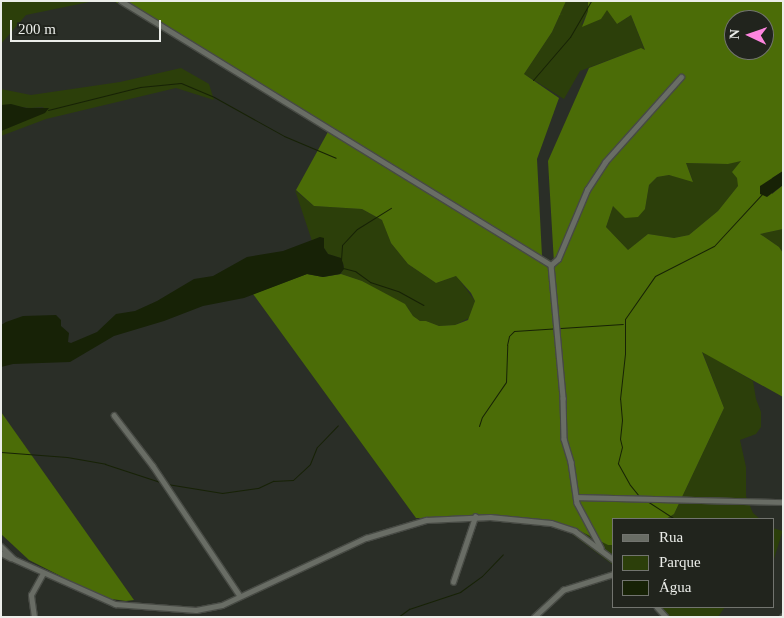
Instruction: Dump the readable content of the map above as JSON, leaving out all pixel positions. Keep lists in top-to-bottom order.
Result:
{
  "legend": ["Rua", "Parque", "Água"],
  "scale_bar": "200 m",
  "north": "left"
}
